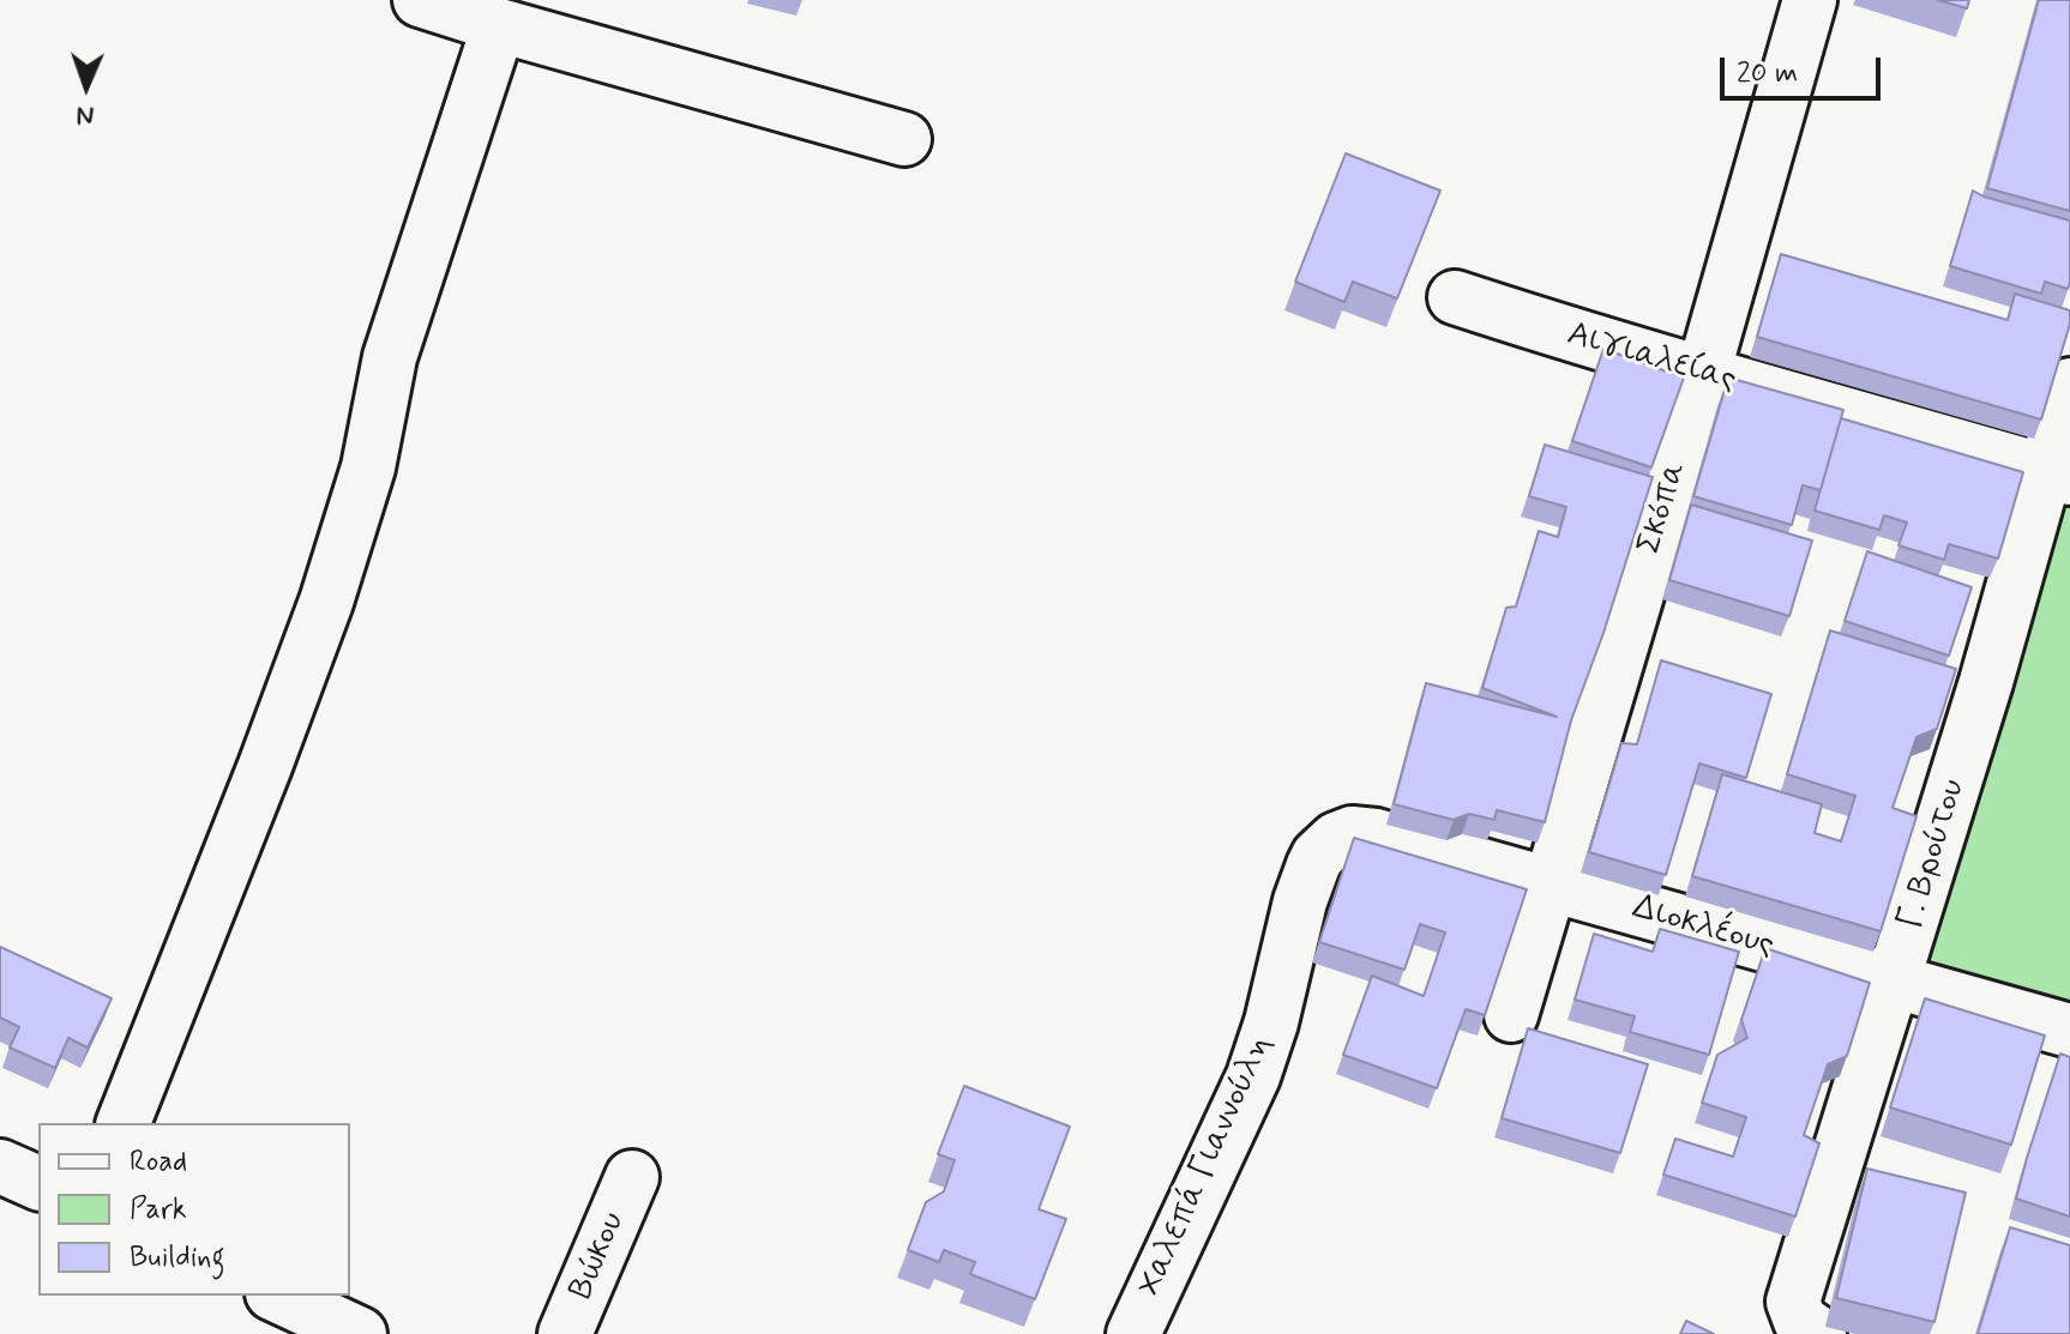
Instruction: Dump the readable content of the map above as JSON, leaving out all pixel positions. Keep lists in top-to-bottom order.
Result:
{
  "streets": {
    "street": [
      "Αιγιαλείας",
      "Σκόπα",
      "Γ. Βρούτου",
      "Διοκλέους",
      "Χαλεπά Γιαννούλη",
      "Βώκου"
    ]
  },
  "crossings": [
    ["Αιγιαλείας", "Σκόπα"],
    ["Αιγιαλείας", "Γ. Βρούτου"],
    ["Σκόπα", "Διοκλέους"],
    ["Γ. Βρούτου", "Διοκλέους"],
    ["Διοκλέους", "Χαλεπά Γιαννούλη"]
  ],
  "legend": ["Road", "Park", "Building"],
  "scale_bar": "20 m",
  "north": "bottom"
}
